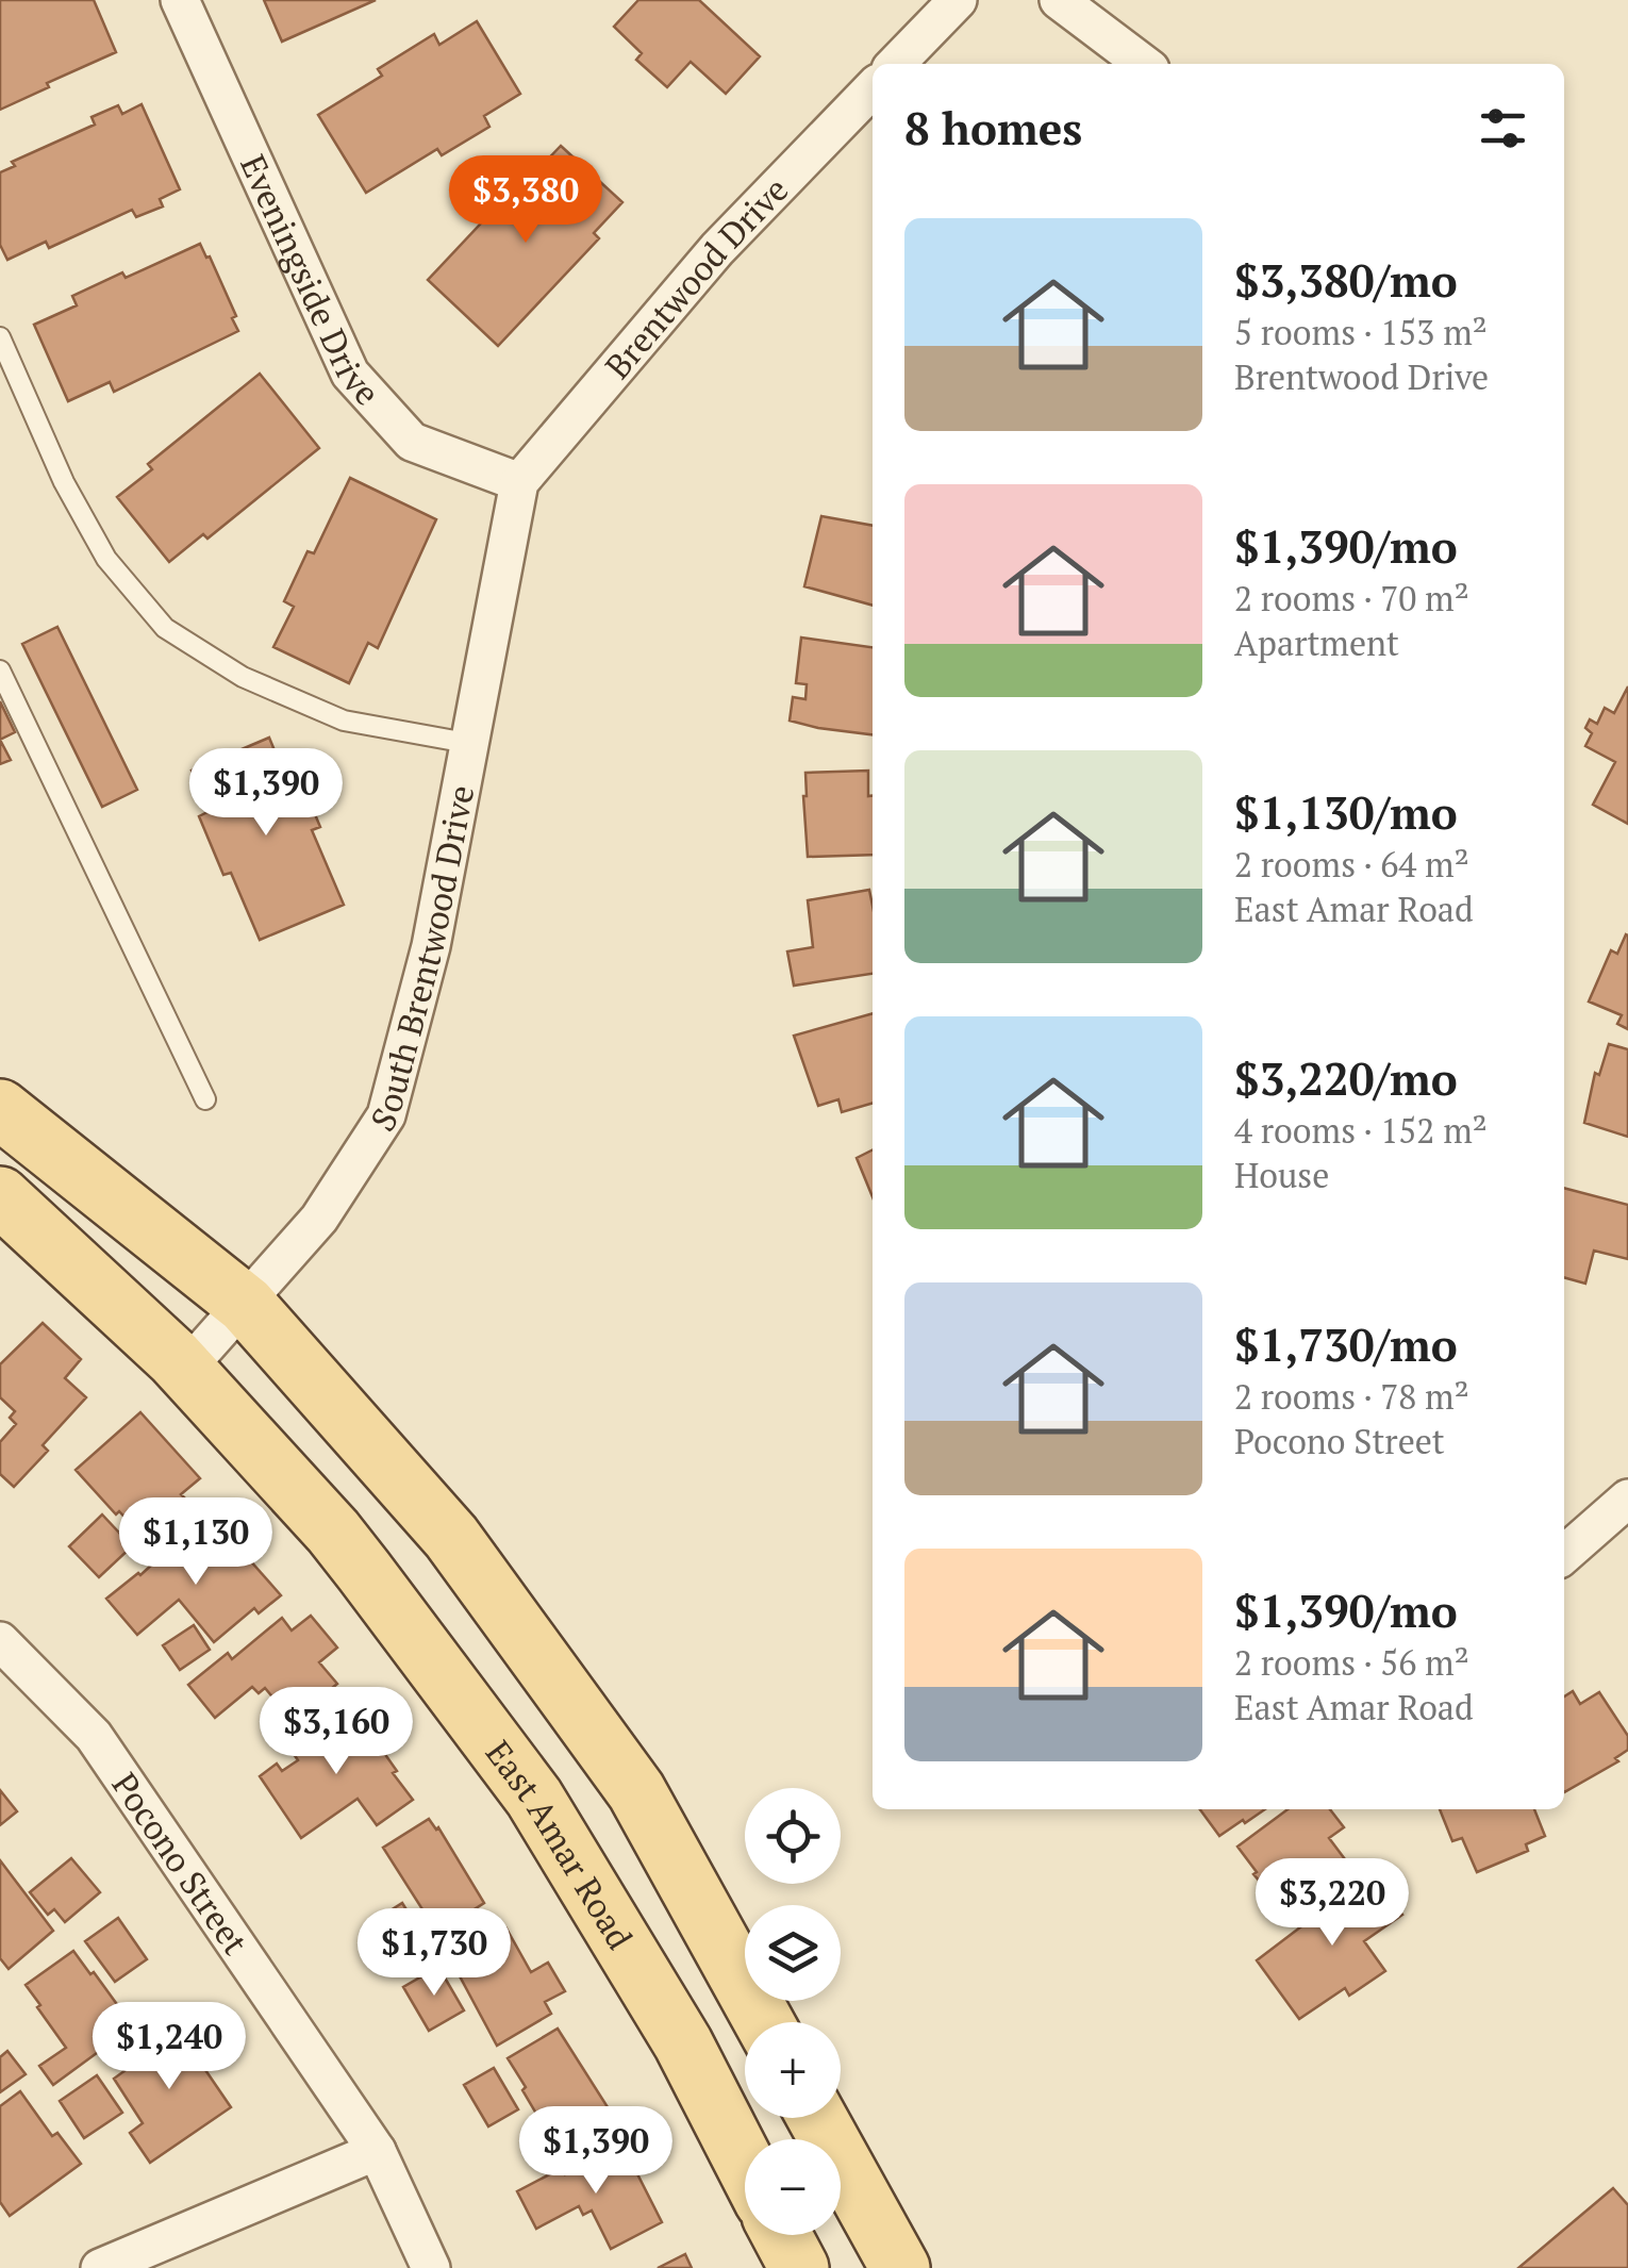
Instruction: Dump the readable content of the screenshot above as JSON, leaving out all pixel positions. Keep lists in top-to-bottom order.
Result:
{
  "streets": {
    "main road": ["East Amar Road"],
    "street": [
      "Eveningside Drive",
      "Brentwood Drive",
      "South Brentwood Drive",
      "Pocono Street"
    ]
  },
  "crossings": [
    ["Eveningside Drive", "Brentwood Drive"],
    ["Eveningside Drive", "South Brentwood Drive"],
    ["Brentwood Drive", "South Brentwood Drive"],
    ["South Brentwood Drive", "East Amar Road"]
  ],
  "page": {
    "heading": "8 homes",
    "price": [
      "$3,380",
      "$1,390",
      "$1,130",
      "$3,160",
      "$3,220",
      "$1,730",
      "$1,240",
      "$1,390"
    ],
    "list": [
      {
        "name": "$3,380/mo",
        "note": "5 rooms · 153 m² · Brentwood Drive"
      },
      {
        "name": "$1,390/mo",
        "note": "2 rooms · 70 m² · Apartment"
      },
      {
        "name": "$1,130/mo",
        "note": "2 rooms · 64 m² · East Amar Road"
      },
      {
        "name": "$3,220/mo",
        "note": "4 rooms · 152 m² · House"
      },
      {
        "name": "$1,730/mo",
        "note": "2 rooms · 78 m² · Pocono Street"
      },
      {
        "name": "$1,390/mo",
        "note": "2 rooms · 56 m² · East Amar Road"
      }
    ],
    "map_buttons": ["+", "−"]
  }
}
